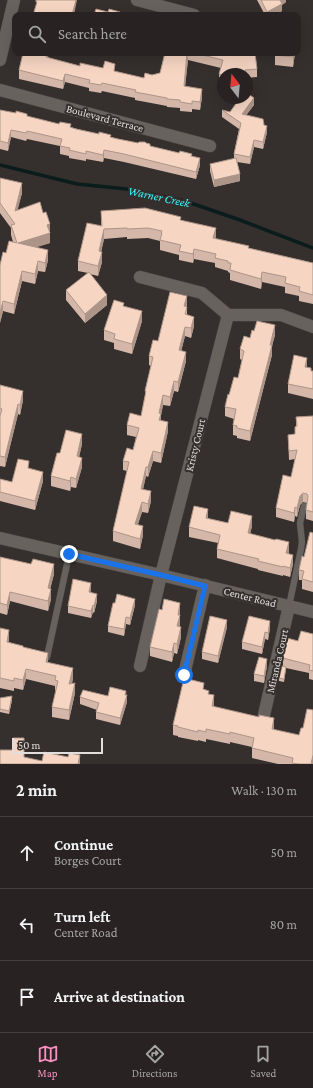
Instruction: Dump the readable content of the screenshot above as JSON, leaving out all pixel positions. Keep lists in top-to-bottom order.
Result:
{
  "streets": {
    "street": [
      "Boulevard Terrace",
      "Kristy Court",
      "Center Road",
      "Miranda Court"
    ]
  },
  "crossings": [
    ["Kristy Court", "Center Road"],
    ["Center Road", "Miranda Court"]
  ],
  "water": ["Warner Creek"],
  "scale_bar": "50 m",
  "north": "top",
  "page": {
    "search": "Search here",
    "scale": "50 m",
    "heading": ["2 min", "Walk · 130 m"],
    "list": [
      ["Continue", "Borges Court", "50 m"],
      ["Turn left", "Center Road", "80 m"],
      "Arrive at destination"
    ],
    "nav": ["Map", "Directions", "Saved"]
  }
}
